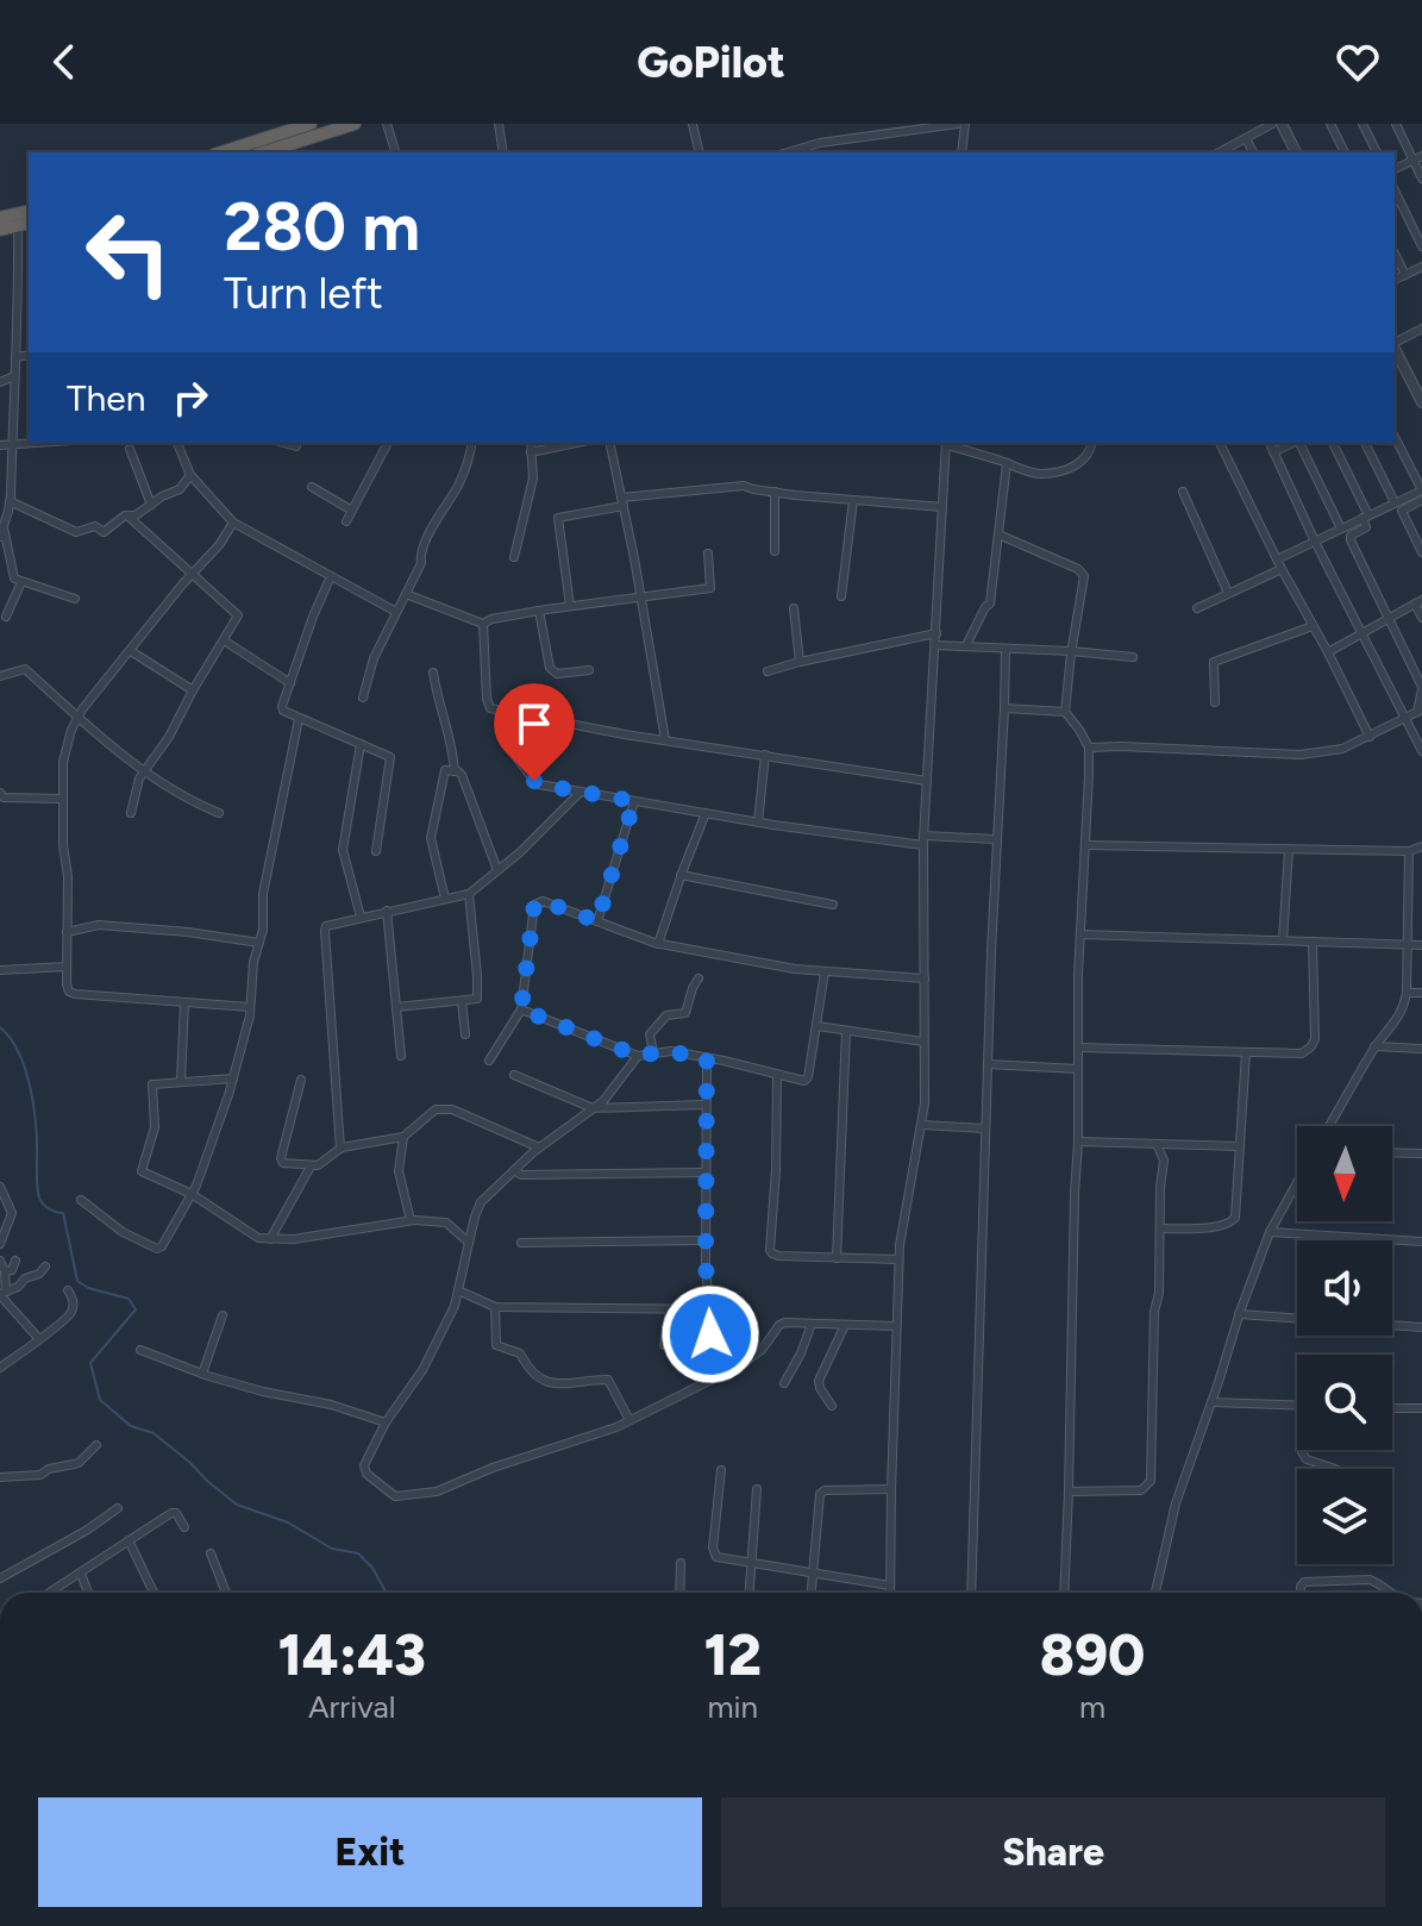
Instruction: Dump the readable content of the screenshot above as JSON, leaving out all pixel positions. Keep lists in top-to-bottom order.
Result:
{
  "north": "bottom",
  "page": {
    "header": "GoPilot",
    "turn": ["280 m", "Turn left"],
    "then": "Then",
    "eta": [
      "14:43",
      "Arrival",
      "12",
      "min",
      "890",
      "m"
    ],
    "buttons": ["Exit", "Share"]
  }
}
